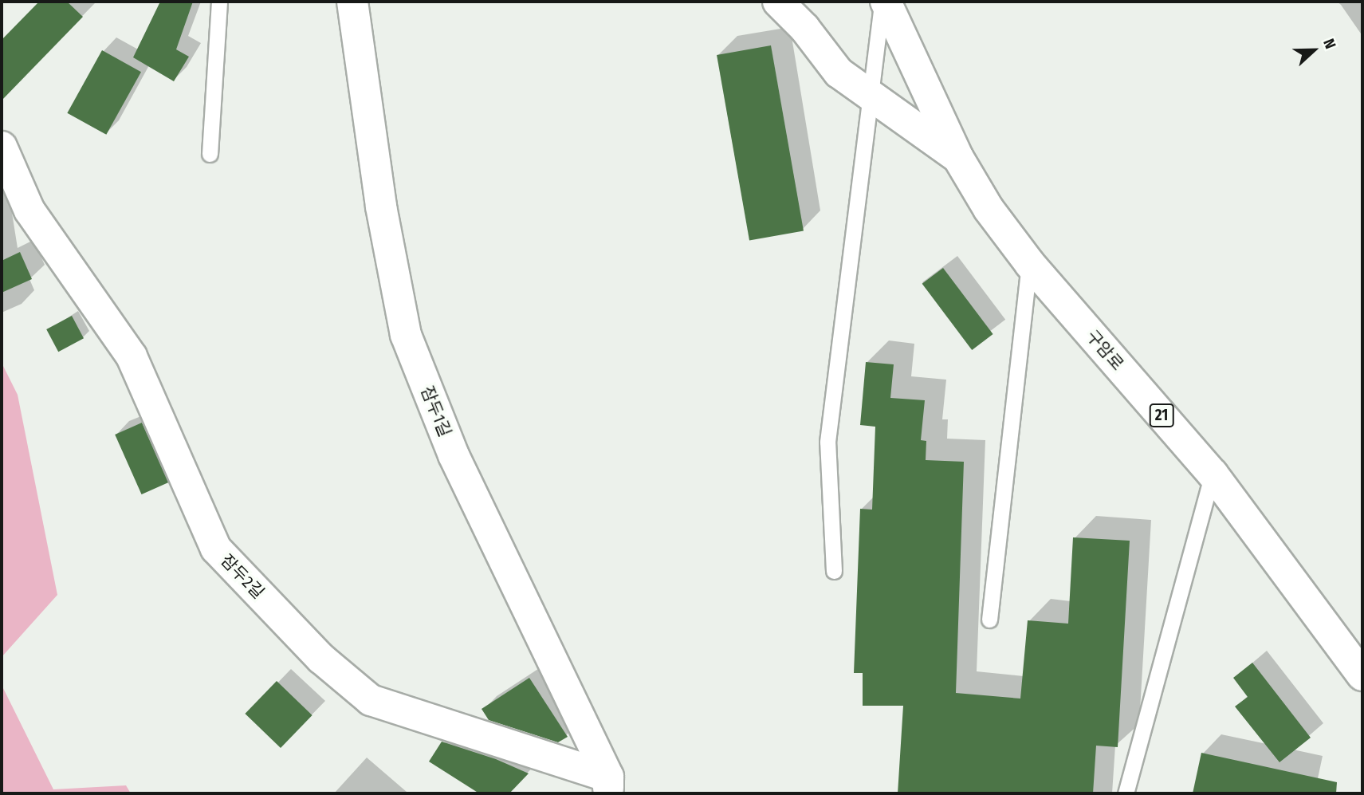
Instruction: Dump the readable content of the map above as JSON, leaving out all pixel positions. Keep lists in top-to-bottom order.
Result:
{
  "streets": {
    "street": [
      "구암로",
      "잠두1길",
      "21",
      "잠두2길"
    ]
  },
  "crossings": [
    ["잠두1길", "잠두2길"]
  ],
  "north": "right"
}
